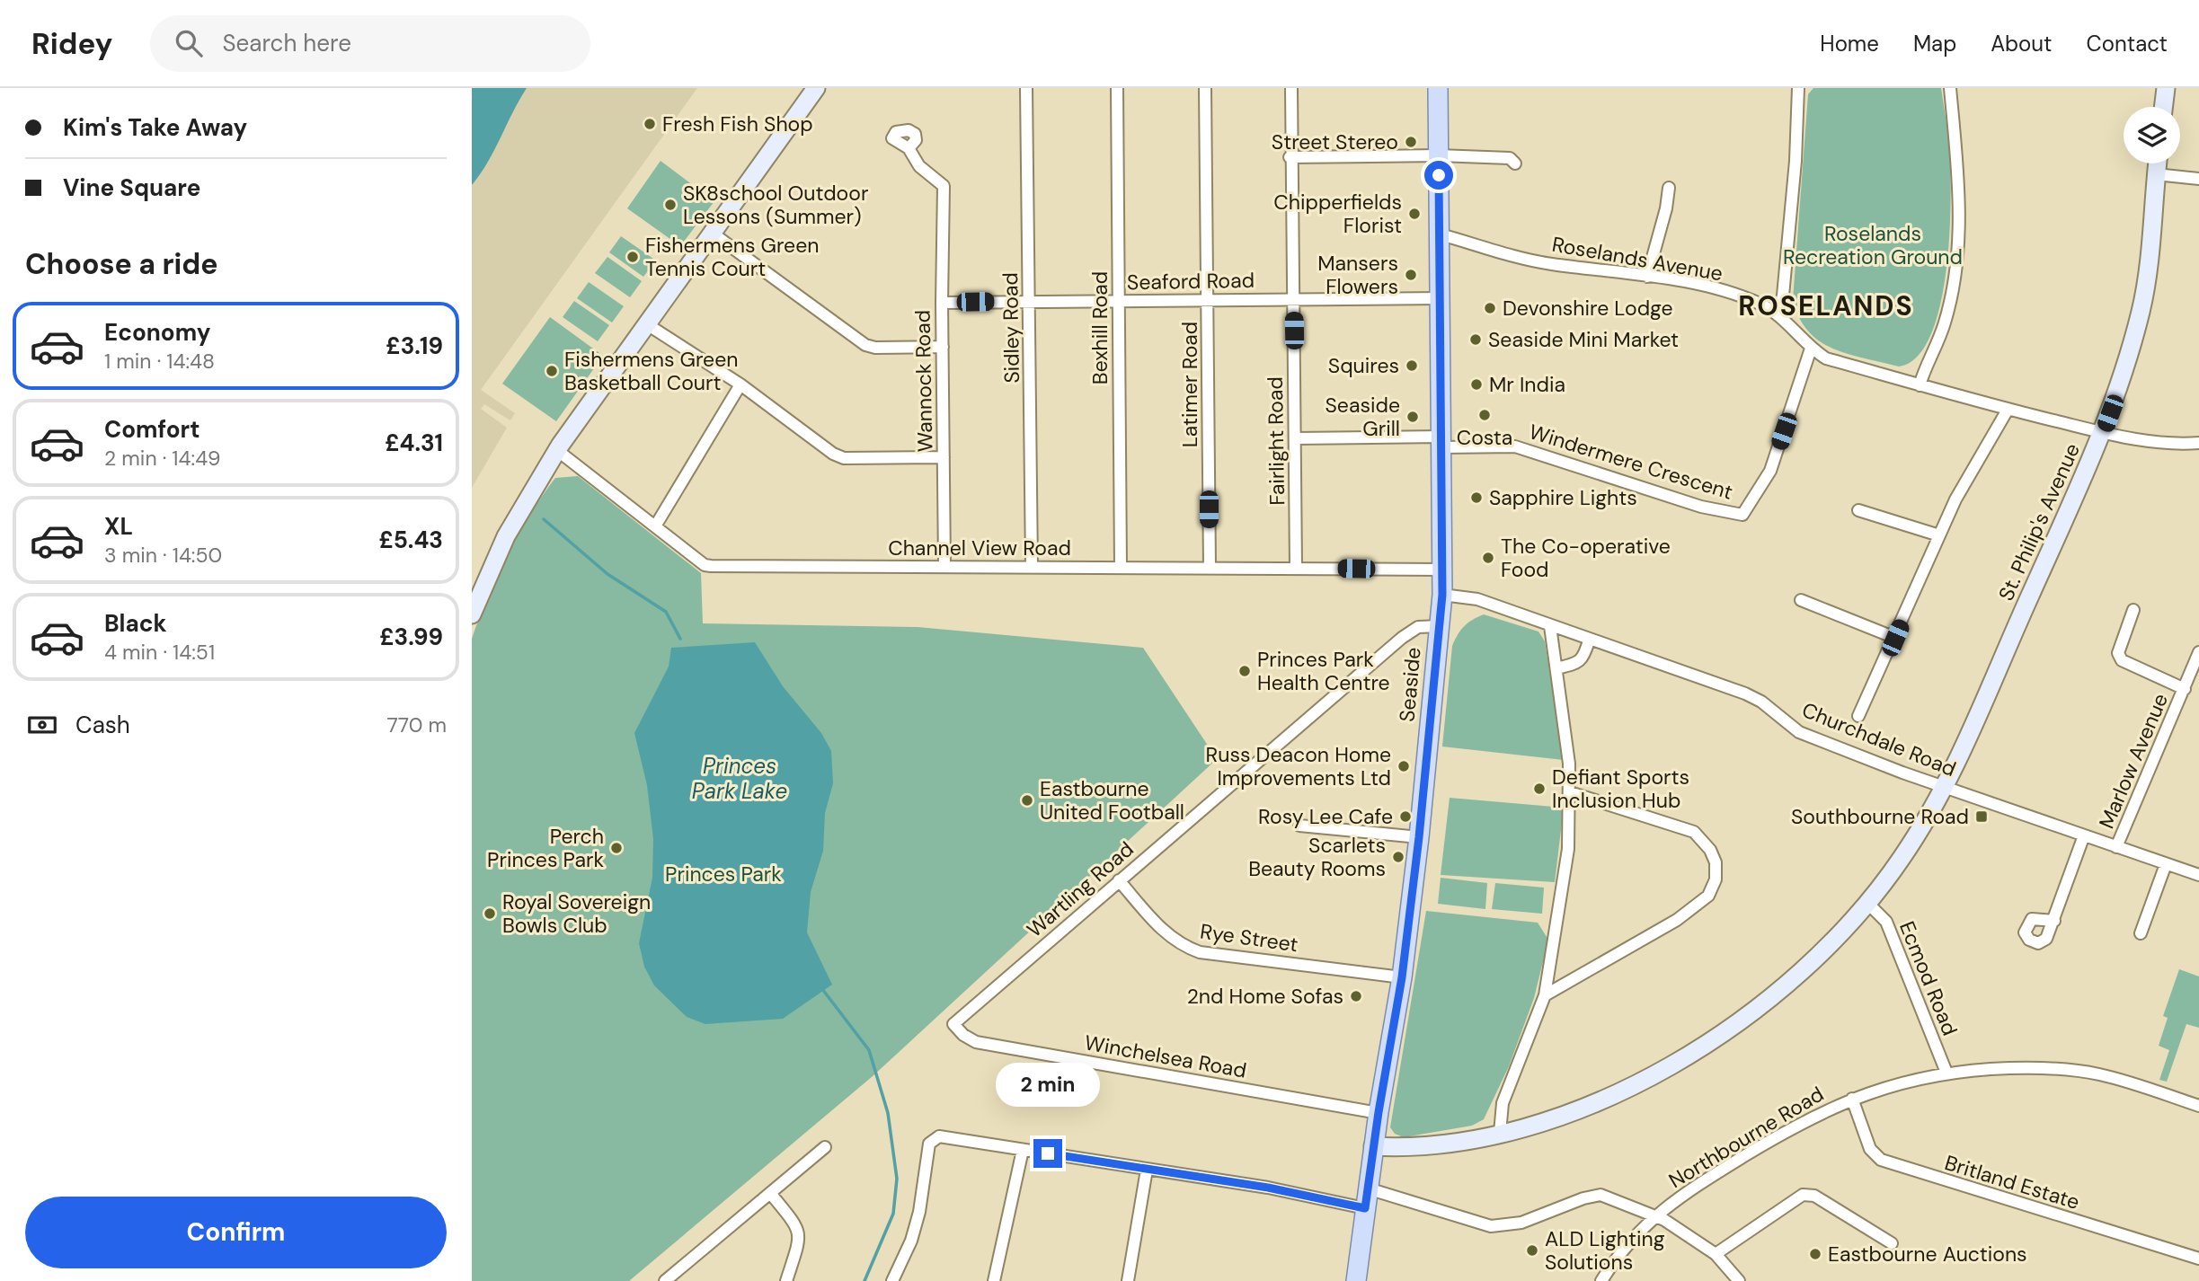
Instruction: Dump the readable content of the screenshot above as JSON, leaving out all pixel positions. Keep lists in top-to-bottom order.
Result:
{
  "streets": {
    "main road": ["Seaside"],
    "street": [
      "Roselands Avenue",
      "Seaford Road",
      "Sidley Road",
      "Bexhill Road",
      "Wannock Road",
      "Latimer Road",
      "Fairlight Road",
      "Windermere Crescent",
      "St. Philip's Avenue",
      "Channel View Road",
      "Churchdale Road",
      "Marlow Avenue",
      "Wartling Road",
      "Rye Street",
      "Ecmod Road",
      "Winchelsea Road",
      "Northbourne Road",
      "Britland Estate"
    ]
  },
  "crossings": [
    ["Roselands Avenue", "Windermere Crescent"],
    ["Roselands Avenue", "St. Philip's Avenue"],
    ["Roselands Avenue", "Seaside"],
    ["Seaford Road", "Sidley Road"],
    ["Seaford Road", "Bexhill Road"],
    ["Seaford Road", "Wannock Road"],
    ["Seaford Road", "Latimer Road"],
    ["Seaford Road", "Fairlight Road"],
    ["Seaford Road", "Seaside"],
    ["Sidley Road", "Channel View Road"],
    ["Bexhill Road", "Channel View Road"],
    ["Wannock Road", "Channel View Road"],
    ["Latimer Road", "Channel View Road"],
    ["Fairlight Road", "Channel View Road"],
    ["Windermere Crescent", "Seaside"],
    ["St. Philip's Avenue", "Churchdale Road"],
    ["Channel View Road", "Seaside"],
    ["Seaside", "Churchdale Road"],
    ["Seaside", "Wartling Road"],
    ["Seaside", "Rye Street"],
    ["Seaside", "Winchelsea Road"],
    ["Churchdale Road", "Marlow Avenue"],
    ["Wartling Road", "Rye Street"],
    ["Wartling Road", "Winchelsea Road"],
    ["Ecmod Road", "Northbourne Road"],
    ["Northbourne Road", "Britland Estate"]
  ],
  "districts": ["ROSELANDS"],
  "water": ["Princes Park Lake"],
  "parks": ["Roselands Recreation Ground", "Princes Park"],
  "places": {
    "other": [
      "Fresh Fish Shop",
      "Street Stereo",
      "SK8school Outdoor Lessons (Summer)",
      "Chipperfields Florist",
      "Fishermens Green Tennis Court",
      "Mansers Flowers",
      "Devonshire Lodge",
      "Seaside Mini Market",
      "Squires",
      "Fishermens Green Basketball Court",
      "Mr India",
      "Costa",
      "Seaside Grill",
      "Sapphire Lights",
      "The Co-operative Food",
      "Princes Park Health Centre",
      "Russ Deacon Home Improvements Ltd",
      "Defiant Sports Inclusion Hub",
      "Eastbourne United Football",
      "Rosy Lee Cafe",
      "Perch Princes Park",
      "Scarlets Beauty Rooms",
      "Royal Sovereign Bowls Club",
      "2nd Home Sofas",
      "ALD Lighting Solutions",
      "Eastbourne Auctions"
    ],
    "transit": ["Southbourne Road"]
  },
  "page": {
    "header": "Ridey",
    "search": "Search here",
    "nav": [
      "Home",
      "Map",
      "About",
      "Contact"
    ],
    "banner": ["Kim's Take Away", "Vine Square"],
    "heading": "Choose a ride",
    "list": [
      {
        "name": "Economy",
        "note": "1 min · 14:48",
        "value": "£3.19"
      },
      {
        "name": "Comfort",
        "note": "2 min · 14:49",
        "value": "£4.31"
      },
      {
        "name": "XL",
        "note": "3 min · 14:50",
        "value": "£5.43"
      },
      {
        "name": "Black",
        "note": "4 min · 14:51",
        "value": "£3.99"
      }
    ],
    "pay": ["Cash", "770 m"],
    "bubble": "2 min",
    "buttons": "Confirm"
  }
}
